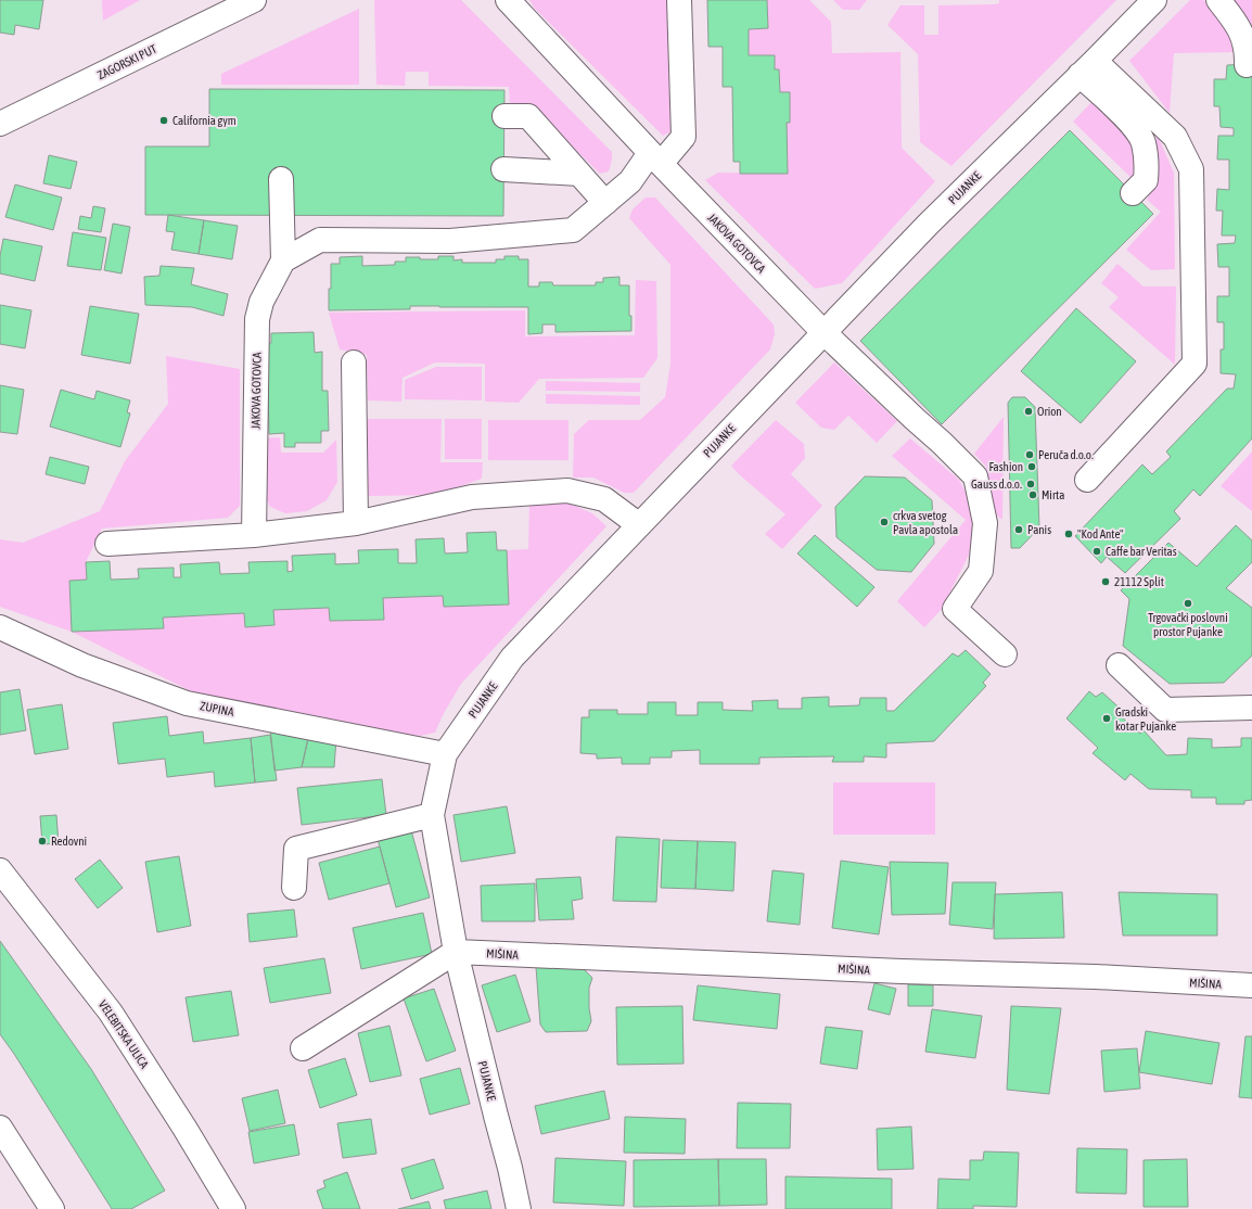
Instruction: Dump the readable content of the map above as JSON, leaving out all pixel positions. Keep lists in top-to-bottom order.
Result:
{
  "streets": {
    "street": [
      "ZAGORSKI PUT",
      "PUJANKE",
      "JAKOVA GOTOVCA",
      "ZUPINA",
      "MIŠINA",
      "VELEBITSKA ULICA"
    ]
  },
  "crossings": [
    ["PUJANKE", "JAKOVA GOTOVCA"],
    ["PUJANKE", "ZUPINA"],
    ["PUJANKE", "MIŠINA"]
  ],
  "places": [
    "California gym",
    "Orion",
    "Peruča d.o.o.",
    "Fashion",
    "Gauss d.o.o.",
    "Mirta",
    "crkva svetog Pavla apostola",
    "Panis",
    "\"Kod Ante\"",
    "Caffe bar Veritas",
    "21112 Split",
    "Trgovački poslovni prostor Pujanke",
    "Gradski kotar Pujanke",
    "Redovni"
  ]
}
